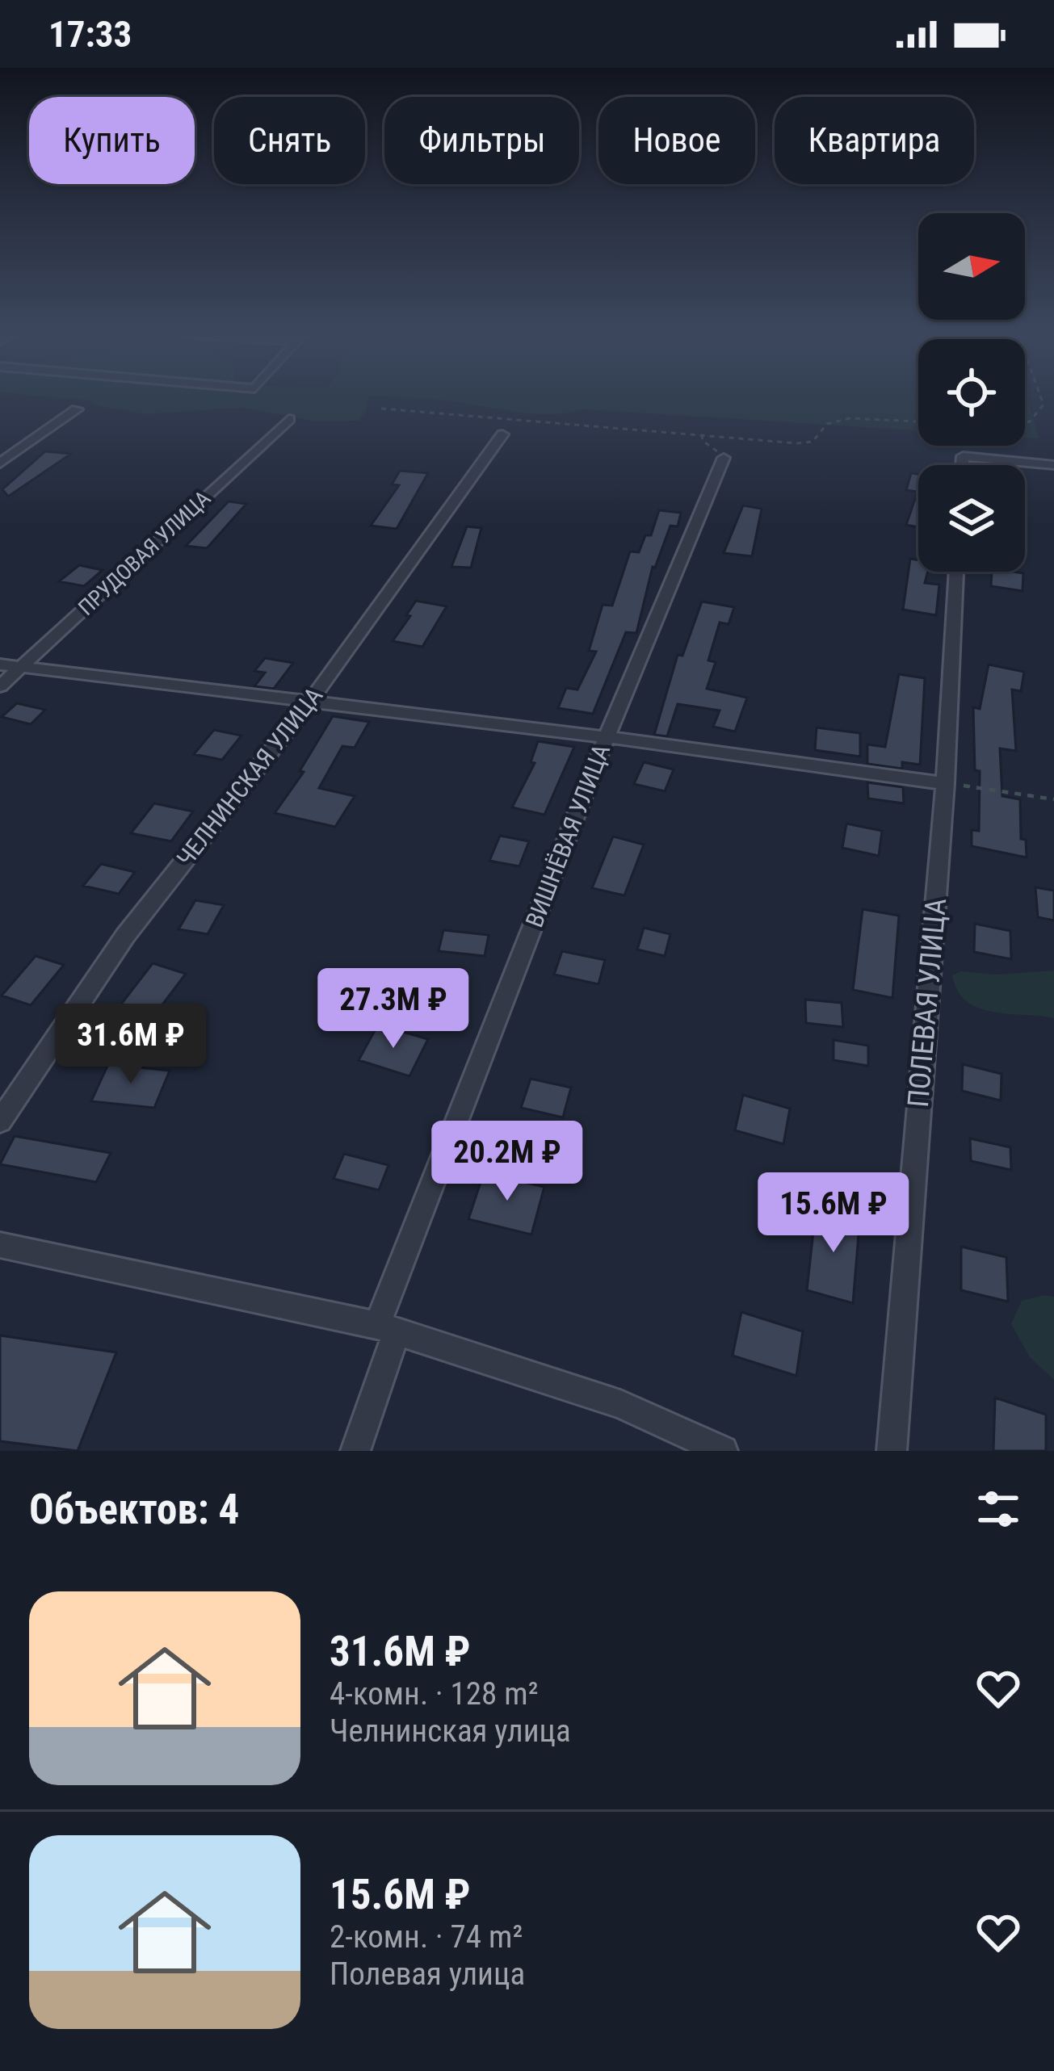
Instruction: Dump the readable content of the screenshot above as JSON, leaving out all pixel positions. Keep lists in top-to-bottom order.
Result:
{
  "streets": {
    "street": [
      "ПРУДОВАЯ УЛИЦА",
      "ЧЕЛНИНСКАЯ УЛИЦА",
      "ВИШНЁВАЯ УЛИЦА",
      "ПОЛЕВАЯ УЛИЦА"
    ]
  },
  "north": "right",
  "page": {
    "status": "17:33",
    "chip": [
      "Купить",
      "Снять",
      "Фильтры",
      "Новое",
      "Квартира"
    ],
    "price": [
      "27.3M ₽",
      "31.6M ₽",
      "20.2M ₽",
      "15.6M ₽"
    ],
    "heading": "Объектов: 4",
    "list": [
      {
        "name": "31.6M ₽",
        "note": "4-комн. · 128 m² · Челнинская улица"
      },
      {
        "name": "15.6M ₽",
        "note": "2-комн. · 74 m² · Полевая улица"
      }
    ]
  }
}
